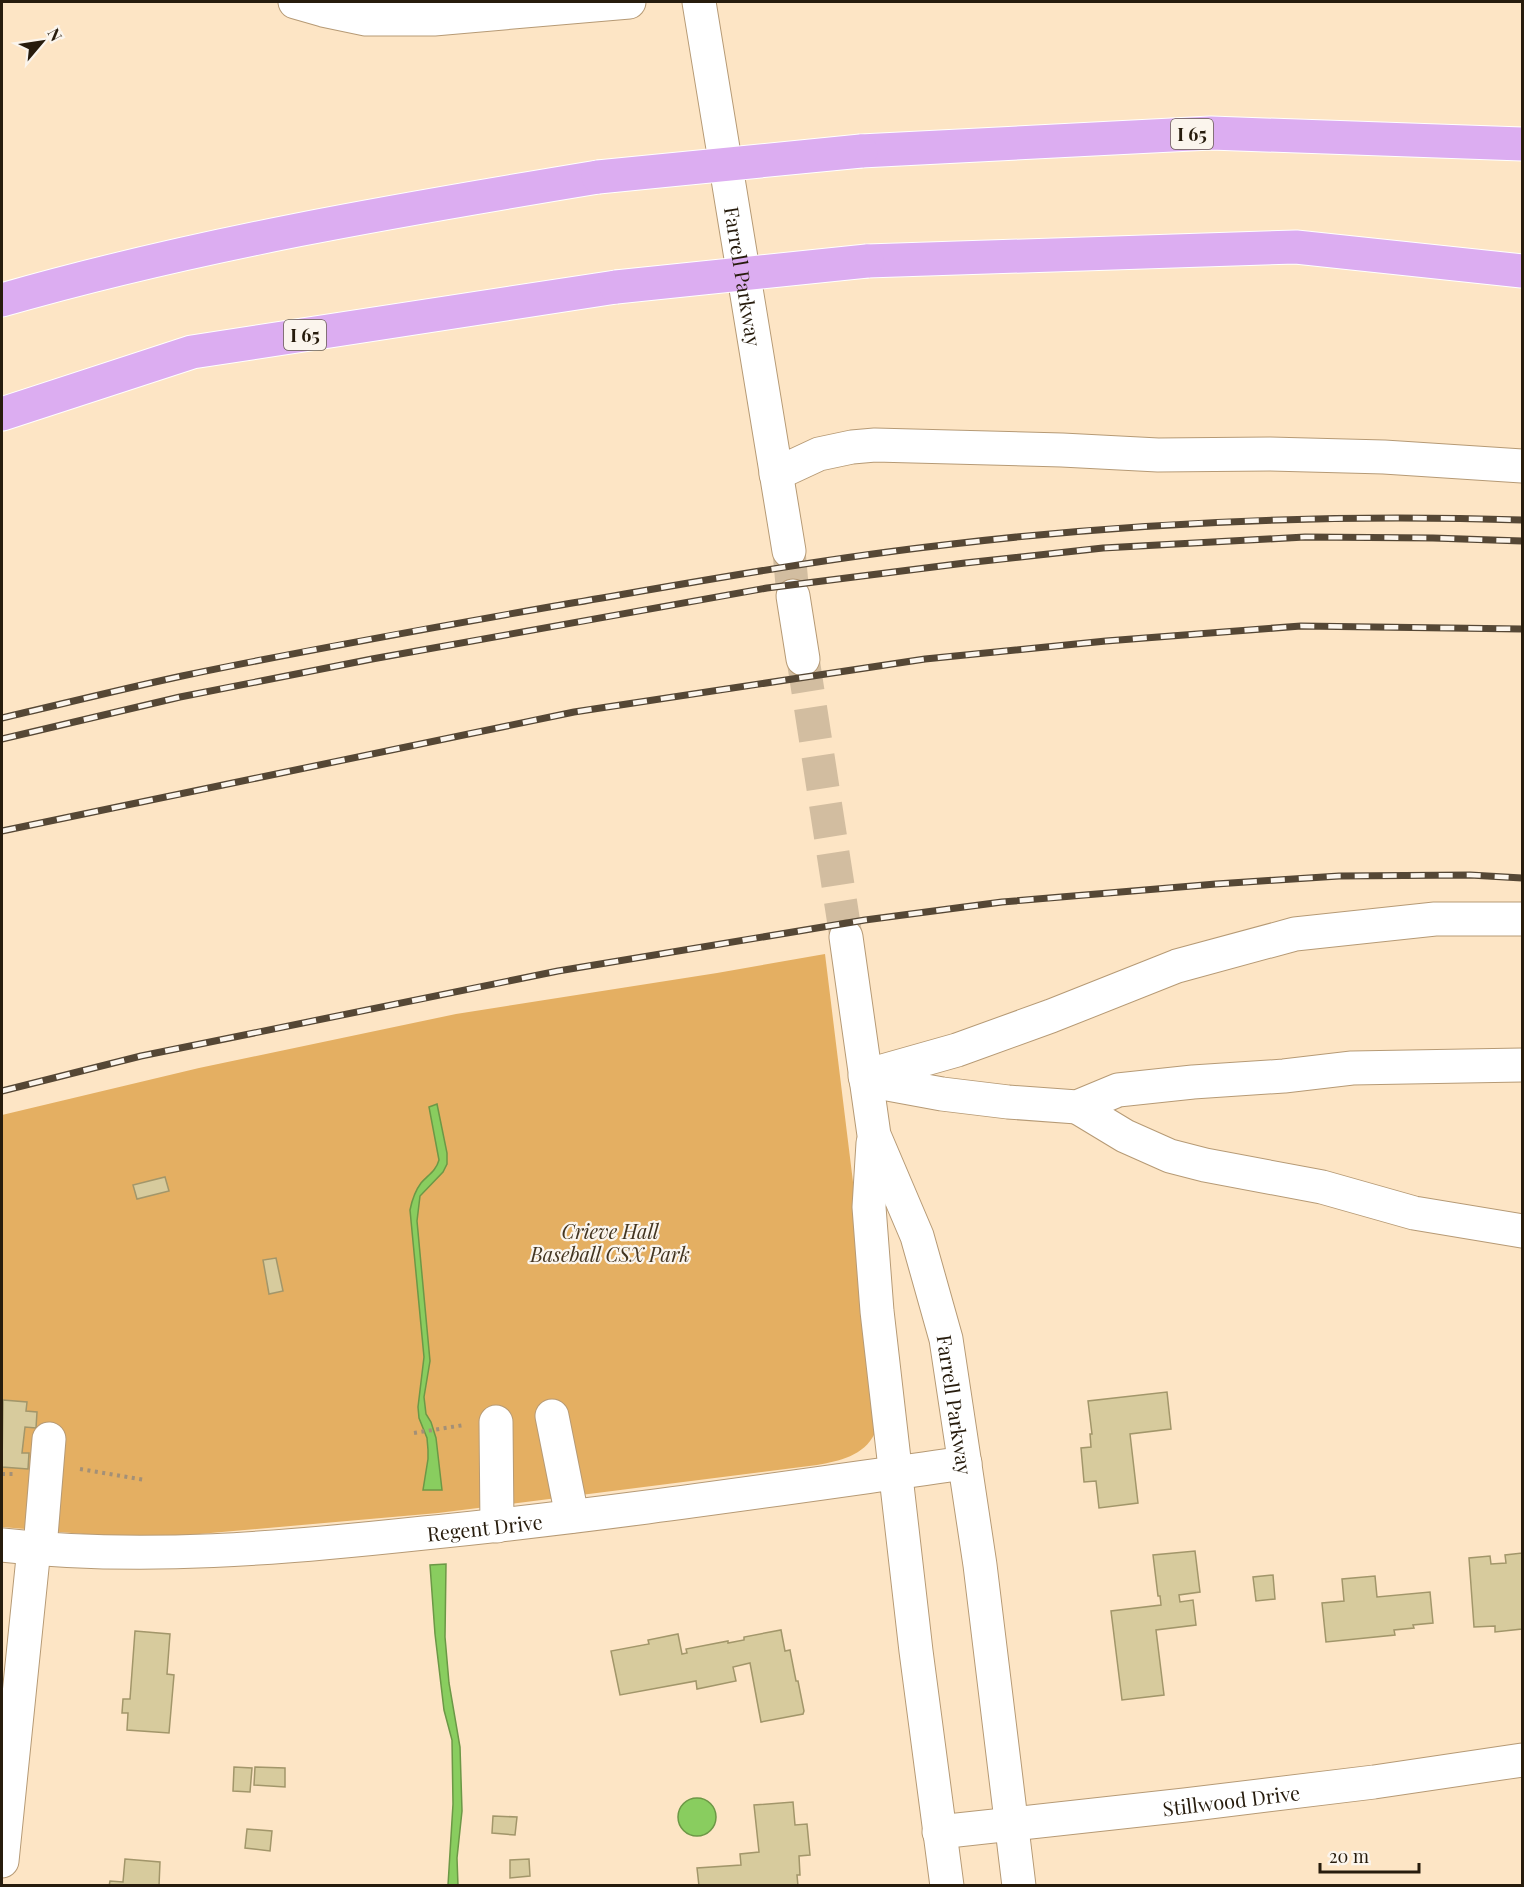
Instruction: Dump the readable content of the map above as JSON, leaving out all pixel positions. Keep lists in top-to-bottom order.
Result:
{
  "streets": {
    "highway": ["I 65"],
    "street": ["Farrell Parkway", "Regent Drive", "Stillwood Drive"]
  },
  "crossings": [
    ["Farrell Parkway", "Regent Drive"],
    ["Farrell Parkway", "Stillwood Drive"]
  ],
  "parks": ["Crieve Hall Baseball CSX Park"],
  "scale_bar": "20 m",
  "north": "top right"
}
